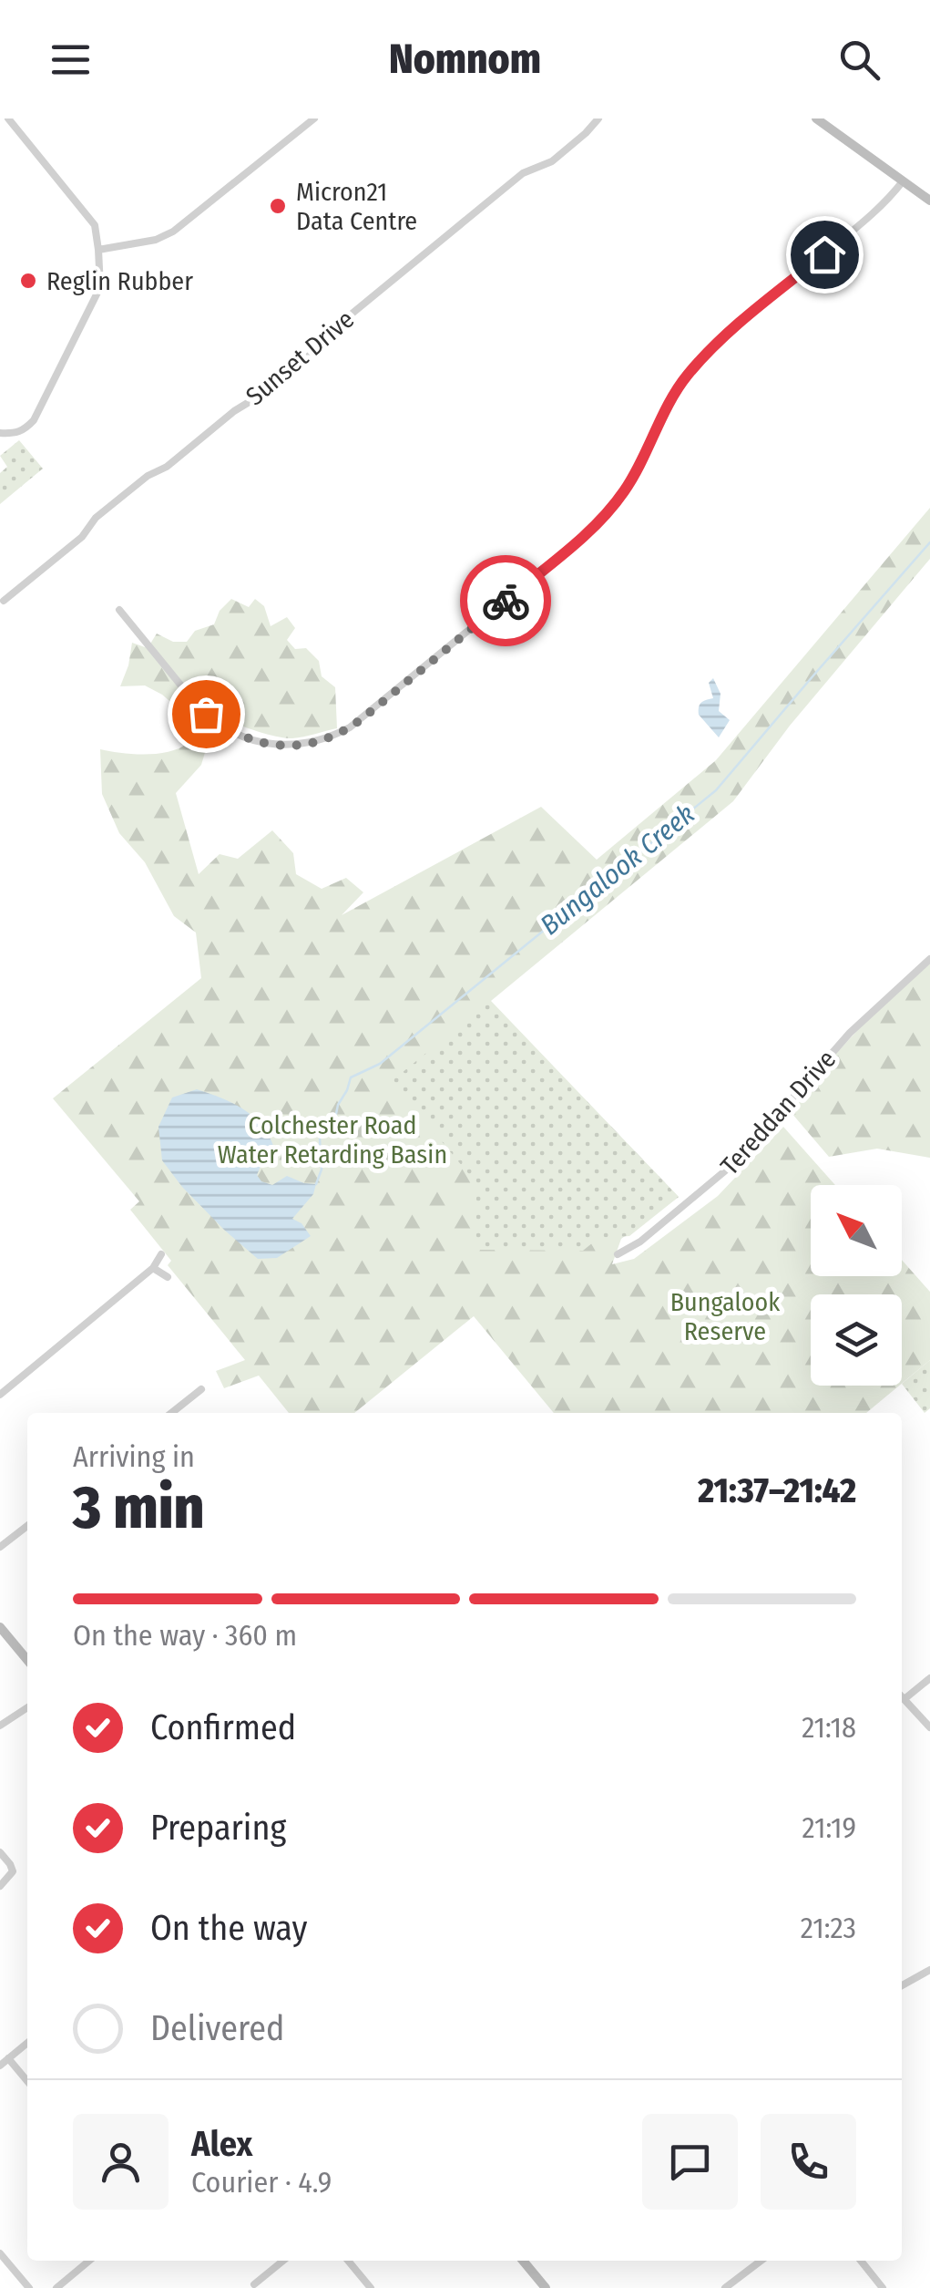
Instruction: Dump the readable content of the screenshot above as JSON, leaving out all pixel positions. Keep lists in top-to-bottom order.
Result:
{
  "streets": {
    "street": ["Sunset Drive", "Tereddan Drive"]
  },
  "water": ["Bungalook Creek"],
  "parks": ["Colchester Road Water Retarding Basin", "Bungalook Reserve"],
  "places": ["Micron21 Data Centre", "Reglin Rubber"],
  "north": "top left",
  "page": {
    "header": "Nomnom",
    "heading": ["3 min", "Arriving in", "21:37–21:42"],
    "panel": ["Alex", "Courier · 4.9"],
    "bar": "On the way · 360 m",
    "list": [
      ["Confirmed", "21:18"],
      ["Preparing", "21:19"],
      ["On the way", "21:23"],
      "Delivered"
    ]
  }
}
